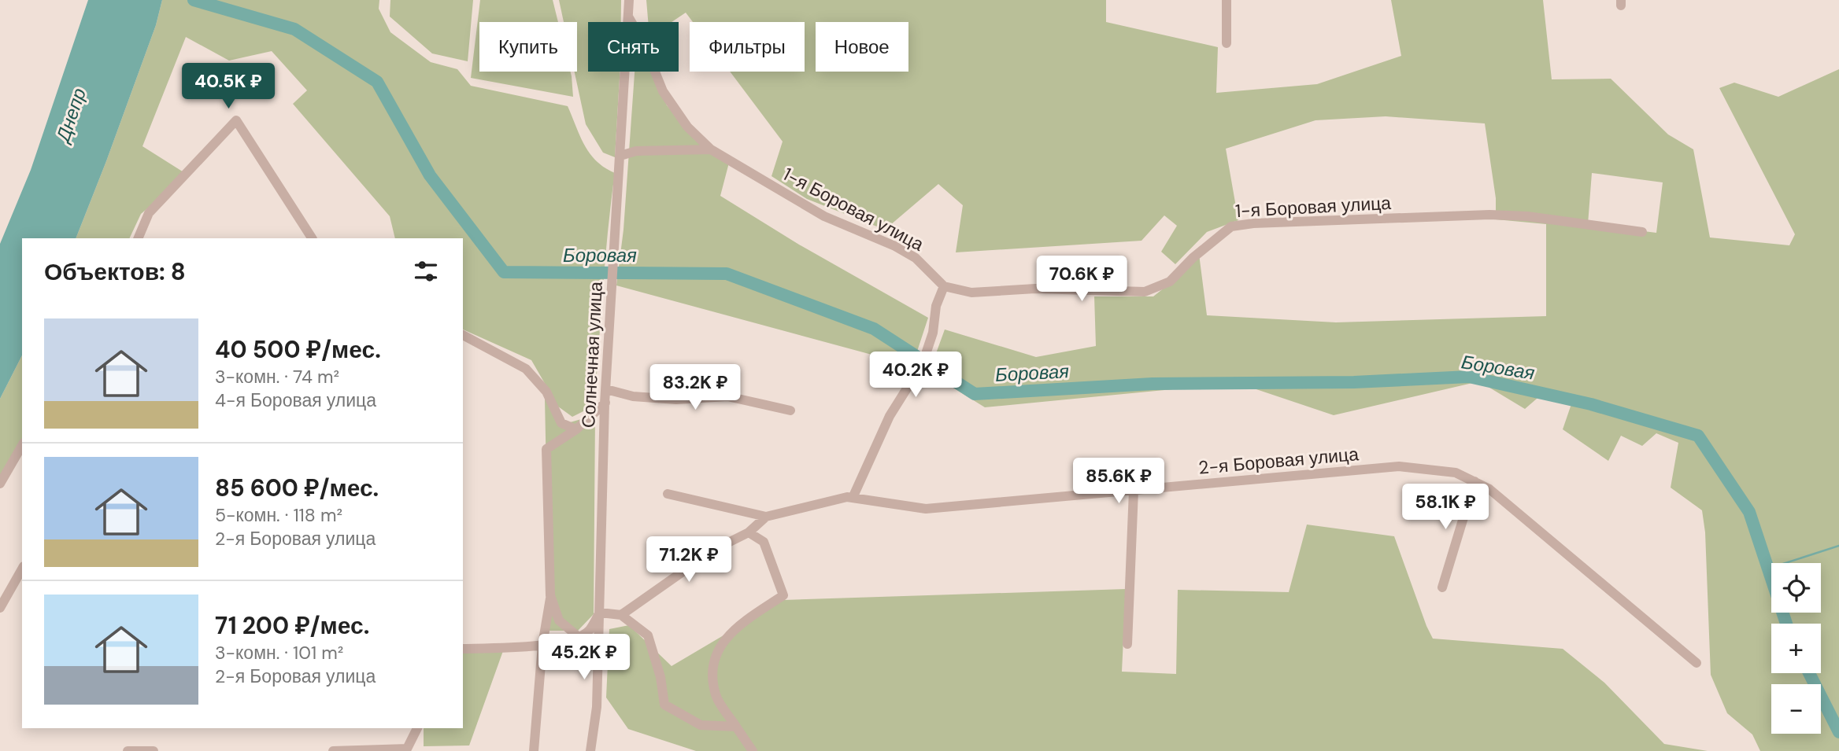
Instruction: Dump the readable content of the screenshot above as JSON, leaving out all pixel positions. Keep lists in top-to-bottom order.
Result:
{
  "streets": {
    "street": ["1-я Боровая улица", "Солнечная улица", "2-я Боровая улица"]
  },
  "crossings": [
    ["1-я Боровая улица", "Солнечная улица"]
  ],
  "water": ["Днепр", "Боровая"],
  "page": {
    "chip": [
      "Купить",
      "Снять",
      "Фильтры",
      "Новое"
    ],
    "price": [
      "40.5K ₽",
      "70.6K ₽",
      "40.2K ₽",
      "83.2K ₽",
      "85.6K ₽",
      "58.1K ₽",
      "71.2K ₽",
      "45.2K ₽"
    ],
    "heading": "Объектов: 8",
    "list": [
      {
        "name": "40 500 ₽/мес.",
        "note": "3-комн. · 74 m² · 4-я Боровая улица"
      },
      {
        "name": "85 600 ₽/мес.",
        "note": "5-комн. · 118 m² · 2-я Боровая улица"
      },
      {
        "name": "71 200 ₽/мес.",
        "note": "3-комн. · 101 m² · 2-я Боровая улица"
      }
    ],
    "map_buttons": ["+", "−"]
  }
}
